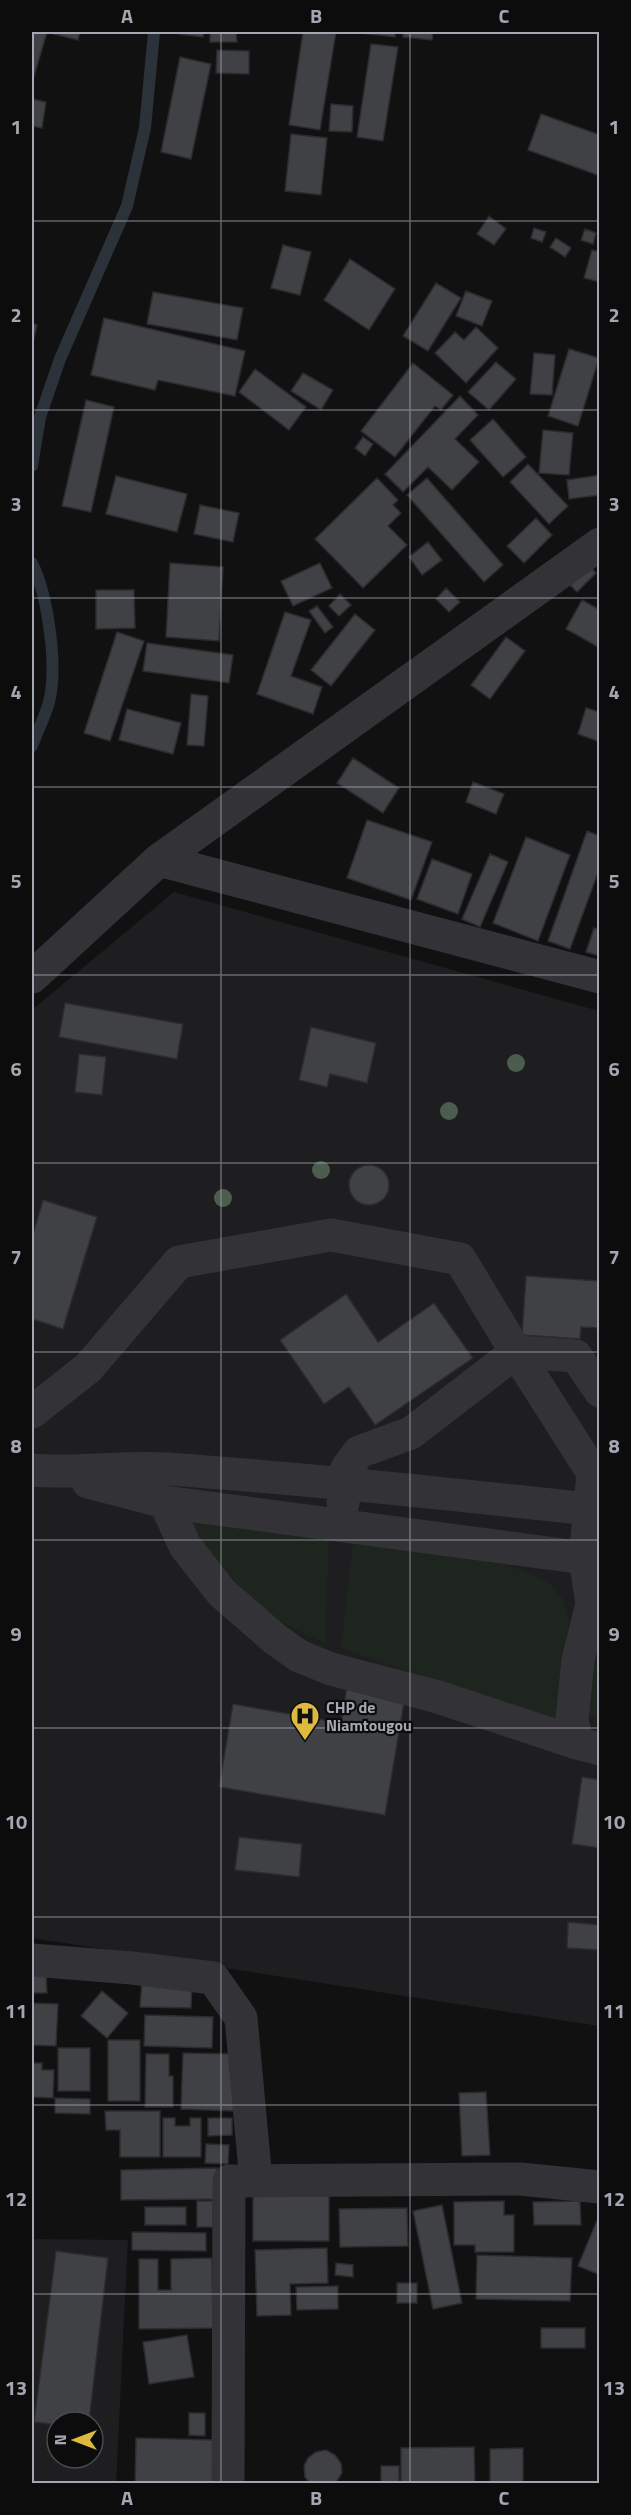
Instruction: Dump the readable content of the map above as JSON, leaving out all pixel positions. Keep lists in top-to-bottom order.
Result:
{
  "places": {
    "hospital": ["CHP de Niamtougou"]
  },
  "north": "left",
  "grid": {
    "columns": ["A", "B", "C"],
    "rows": [
      "1",
      "2",
      "3",
      "4",
      "5",
      "6",
      "7",
      "8",
      "9",
      "10",
      "11",
      "12",
      "13"
    ]
  }
}
